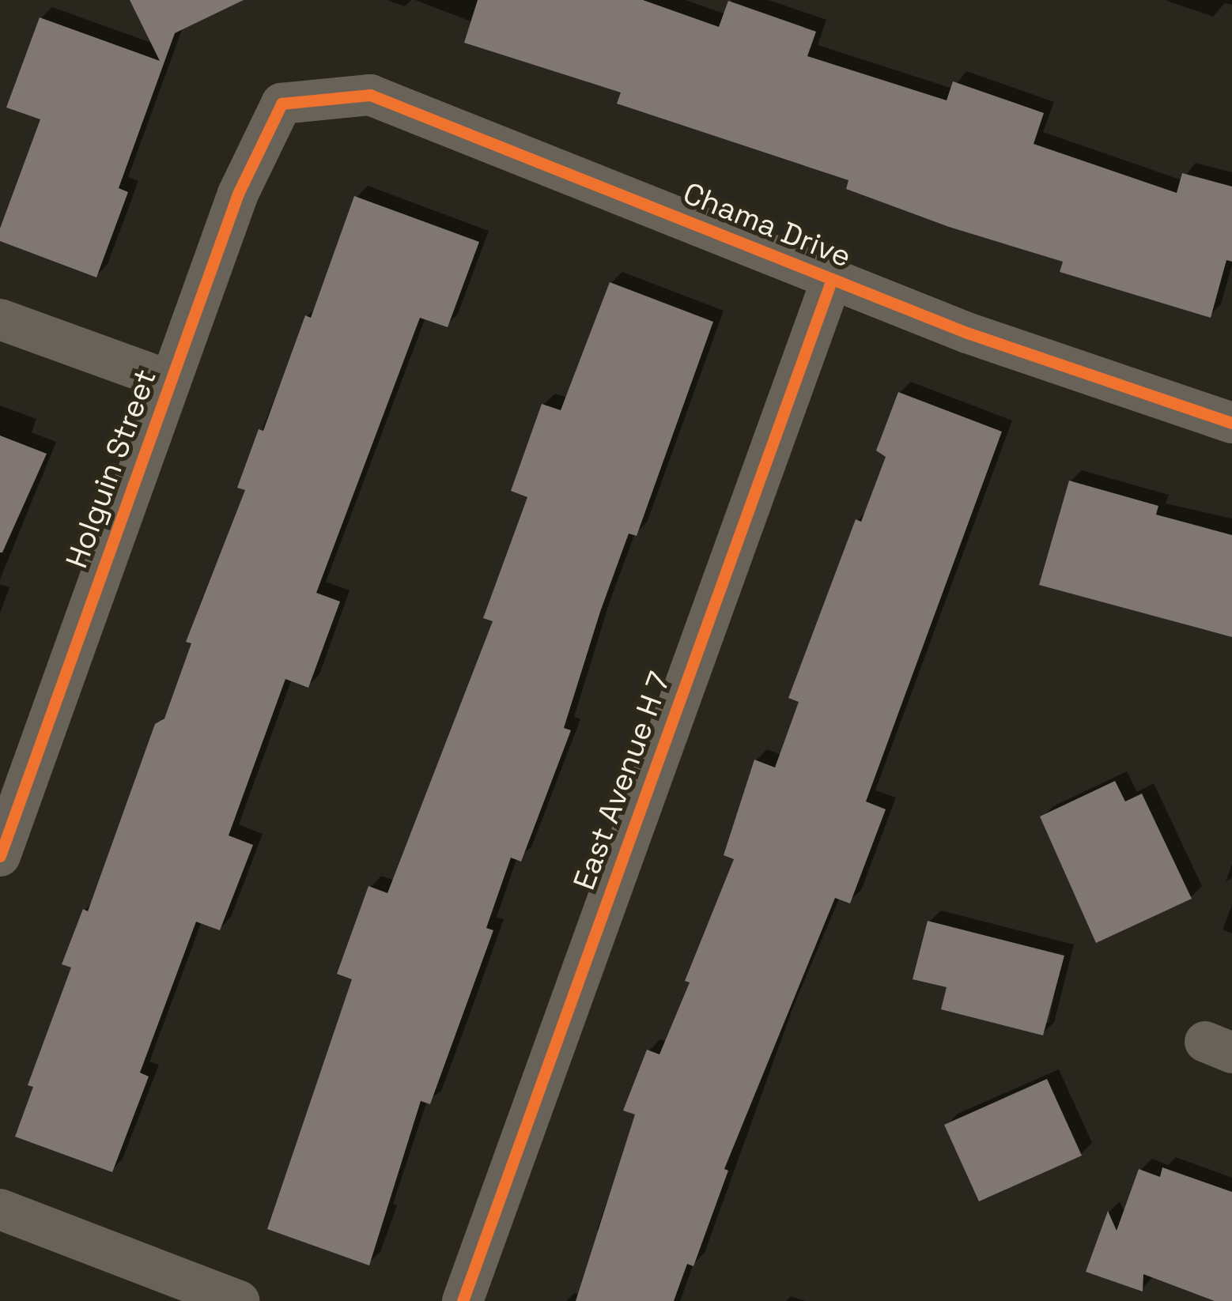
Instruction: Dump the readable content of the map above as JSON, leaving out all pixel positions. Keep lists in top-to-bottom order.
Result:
{
  "streets": {
    "street": ["Chama Drive", "Holguin Street", "East Avenue H 7"]
  },
  "crossings": [
    ["Chama Drive", "Holguin Street"],
    ["Chama Drive", "East Avenue H 7"]
  ]
}
